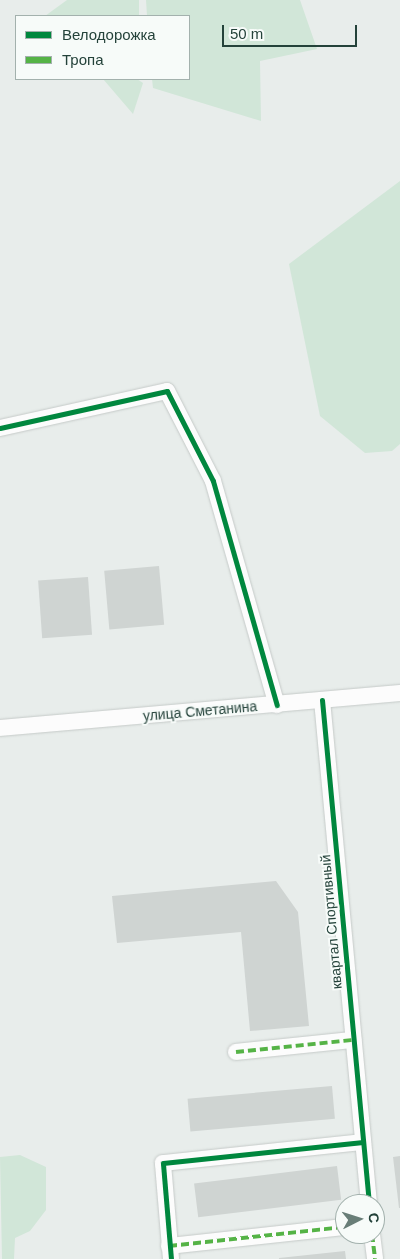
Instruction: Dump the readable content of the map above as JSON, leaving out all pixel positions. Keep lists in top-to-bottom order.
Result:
{
  "streets": {
    "street": ["улица Сметанина", "квартал Спортивный"]
  },
  "crossings": [
    ["улица Сметанина", "квартал Спортивный"]
  ],
  "legend": ["Велодорожка", "Тропа"],
  "scale_bar": "50 m",
  "north": "right"
}
